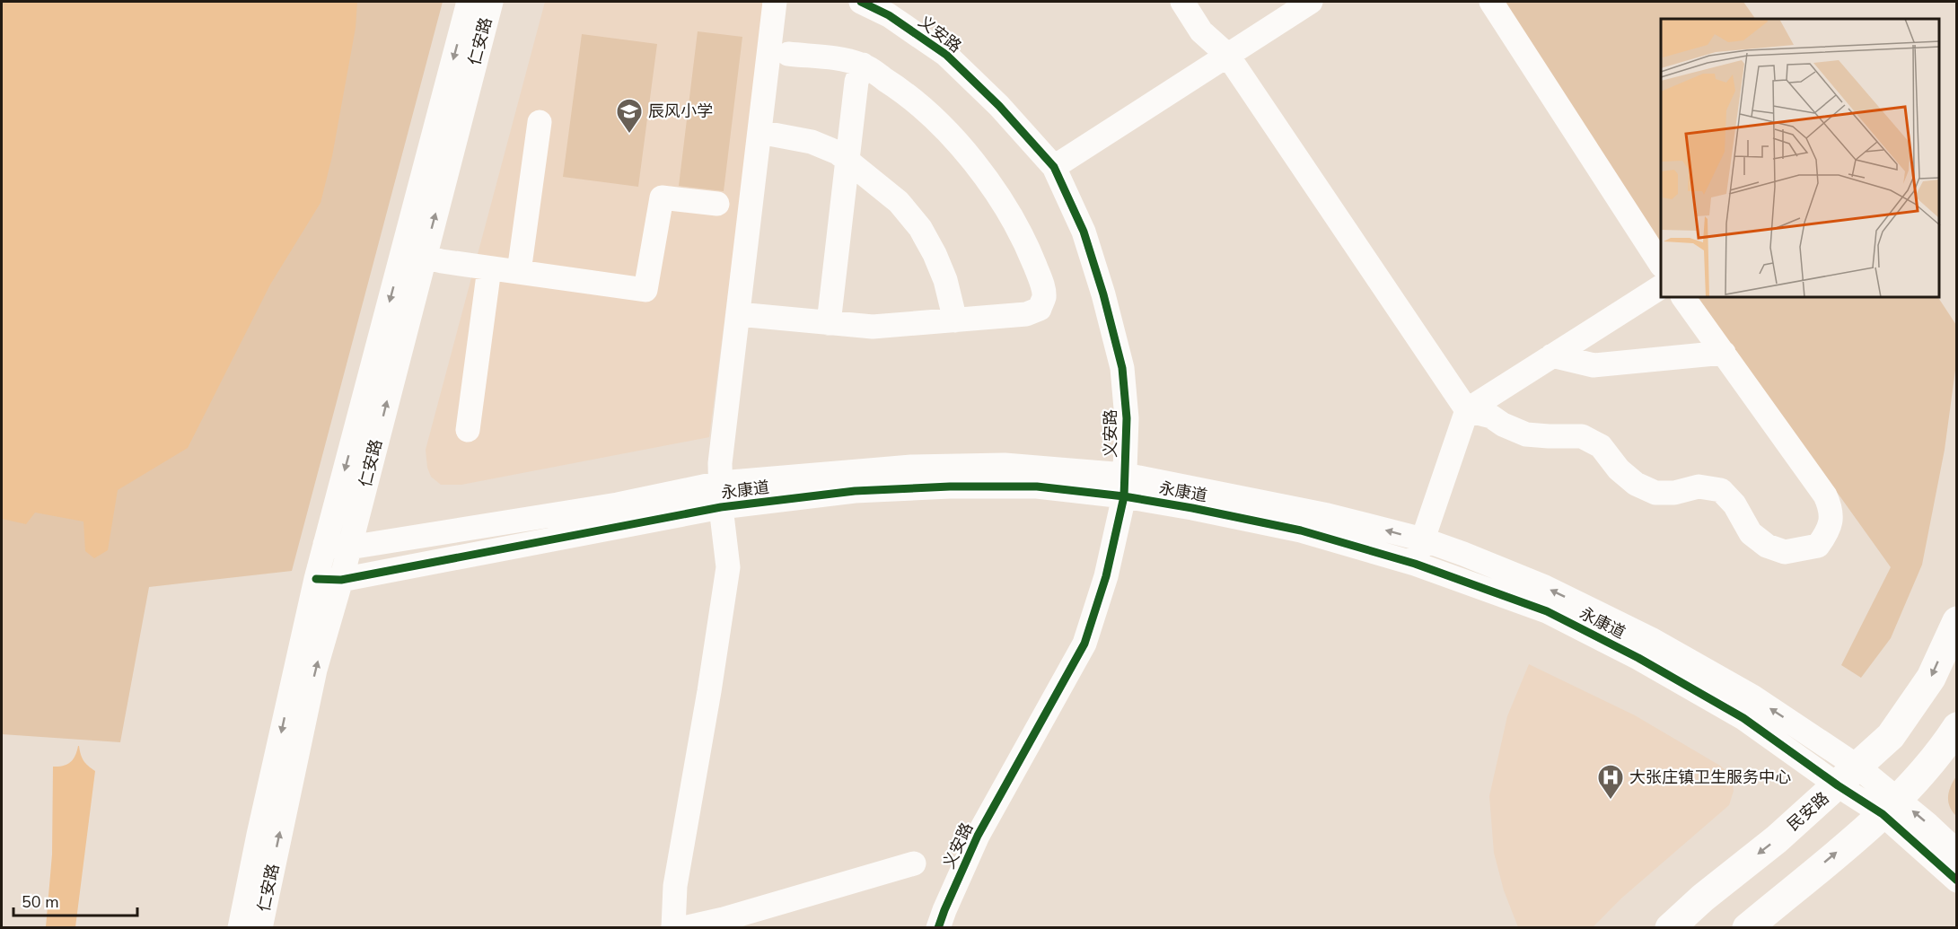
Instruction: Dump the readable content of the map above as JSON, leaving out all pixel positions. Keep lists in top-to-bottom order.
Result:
{
  "streets": {
    "main road": ["民安路"],
    "street": ["义安路", "仁安路", "永康道"]
  },
  "crossings": [
    ["义安路", "永康道"],
    ["仁安路", "永康道"],
    ["永康道", "民安路"]
  ],
  "places": {
    "school or university": ["辰风小学"],
    "hospital": ["大张庄镇卫生服务中心"]
  },
  "scale_bar": "50 m"
}
